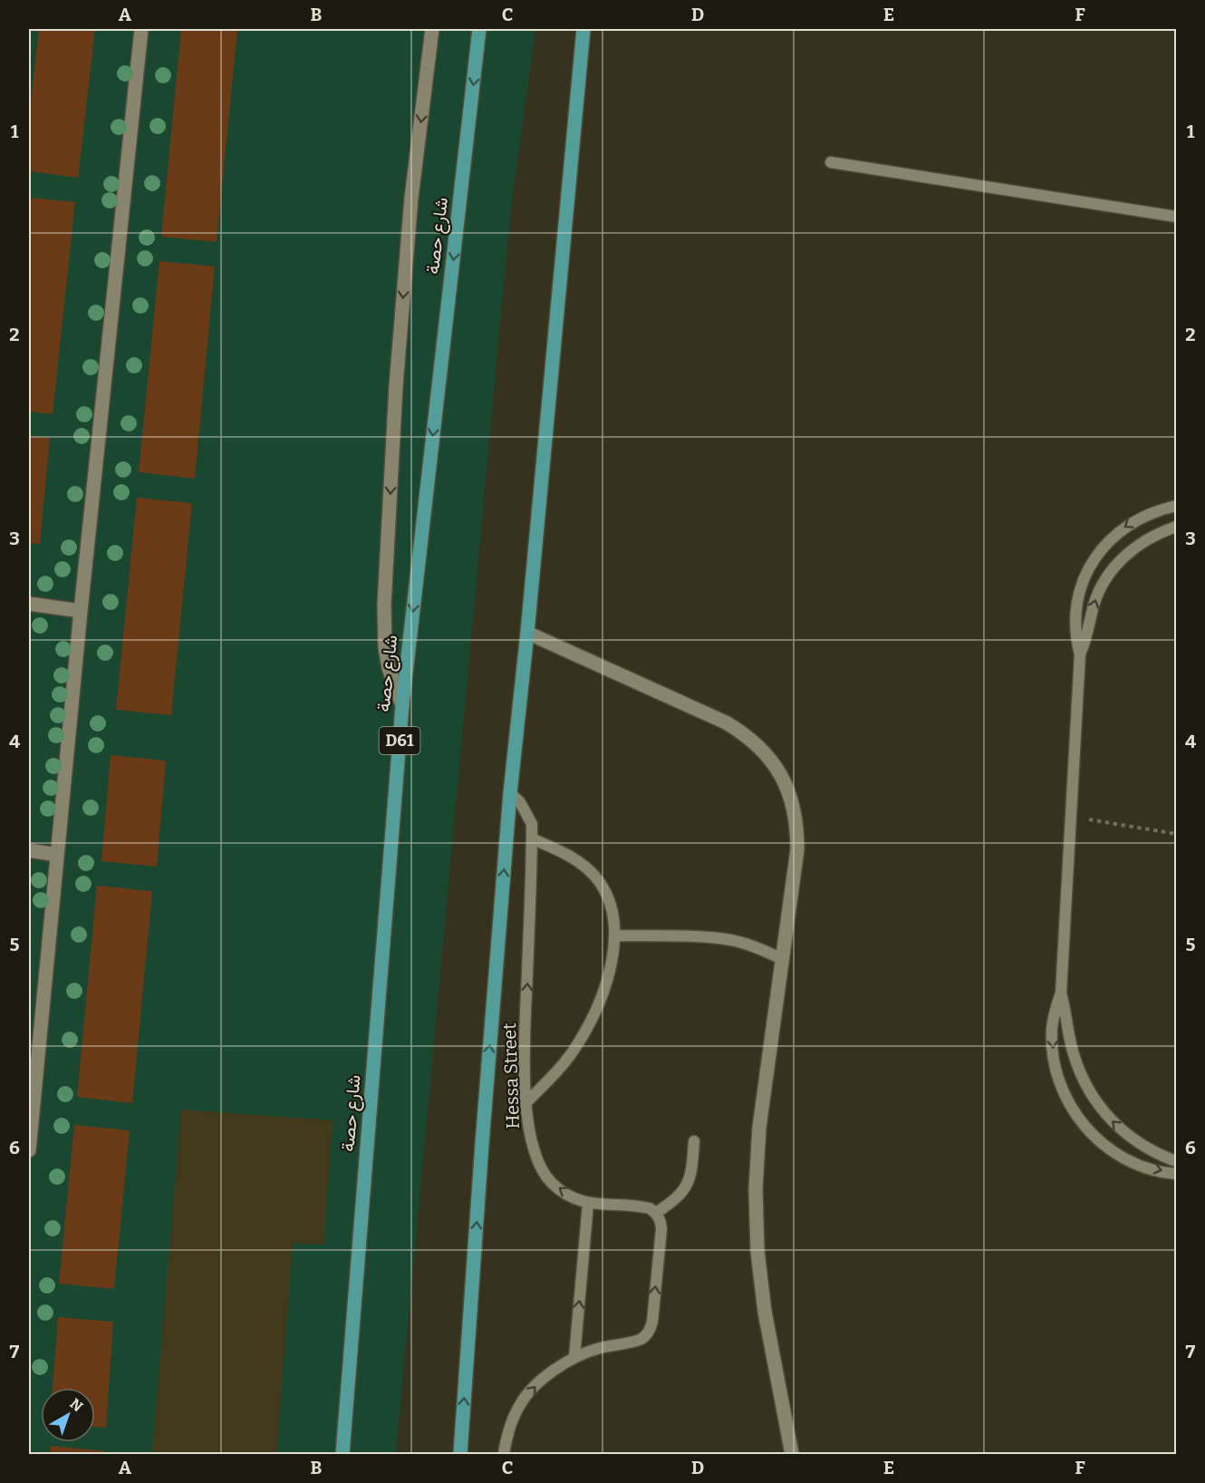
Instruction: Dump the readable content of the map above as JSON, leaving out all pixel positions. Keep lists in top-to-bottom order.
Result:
{
  "streets": {
    "main road": ["شارع حصة", "D61"],
    "lane": ["Hessa Street"]
  },
  "one_way": ["Hessa Street"],
  "north": "top right",
  "grid": {
    "columns": [
      "A",
      "B",
      "C",
      "D",
      "E",
      "F"
    ],
    "rows": [
      "1",
      "2",
      "3",
      "4",
      "5",
      "6",
      "7"
    ]
  }
}
